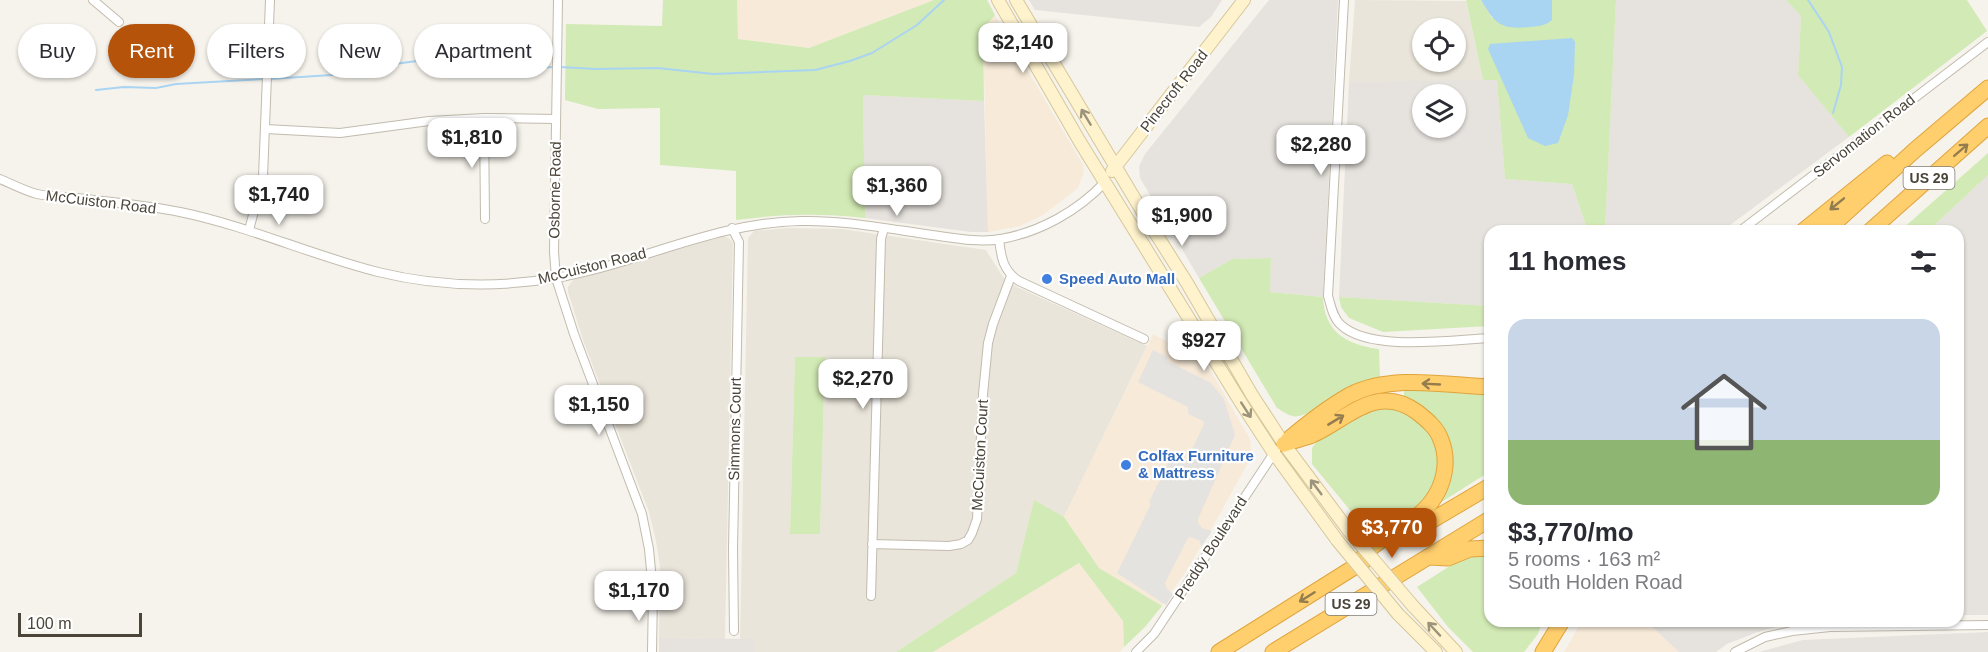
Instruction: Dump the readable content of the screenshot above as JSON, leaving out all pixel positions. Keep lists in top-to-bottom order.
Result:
{
  "streets": {
    "highway": ["US 29"],
    "main road": ["Pinecroft Road"],
    "street": [
      "Servomation Road",
      "Osborne Road",
      "McCuiston Road",
      "Simmons Court",
      "McCuiston Court",
      "Preddy Boulevard"
    ]
  },
  "crossings": [
    ["Pinecroft Road", "McCuiston Road"],
    ["Osborne Road", "McCuiston Road"],
    ["McCuiston Road", "Simmons Court"]
  ],
  "places": ["Speed Auto Mall", "Colfax Furniture & Mattress"],
  "scale_bar": "100 m",
  "page": {
    "price": [
      "$2,140",
      "$1,810",
      "$2,280",
      "$1,360",
      "$1,740",
      "$1,900",
      "$927",
      "$2,270",
      "$1,150",
      "$3,770",
      "$1,170"
    ],
    "chip": [
      "Buy",
      "Rent",
      "Filters",
      "New",
      "Apartment"
    ],
    "heading": "11 homes",
    "list": [
      {
        "name": "$3,770/mo",
        "note": "5 rooms · 163 m² · South Holden Road"
      }
    ],
    "scale": "100 m"
  }
}
